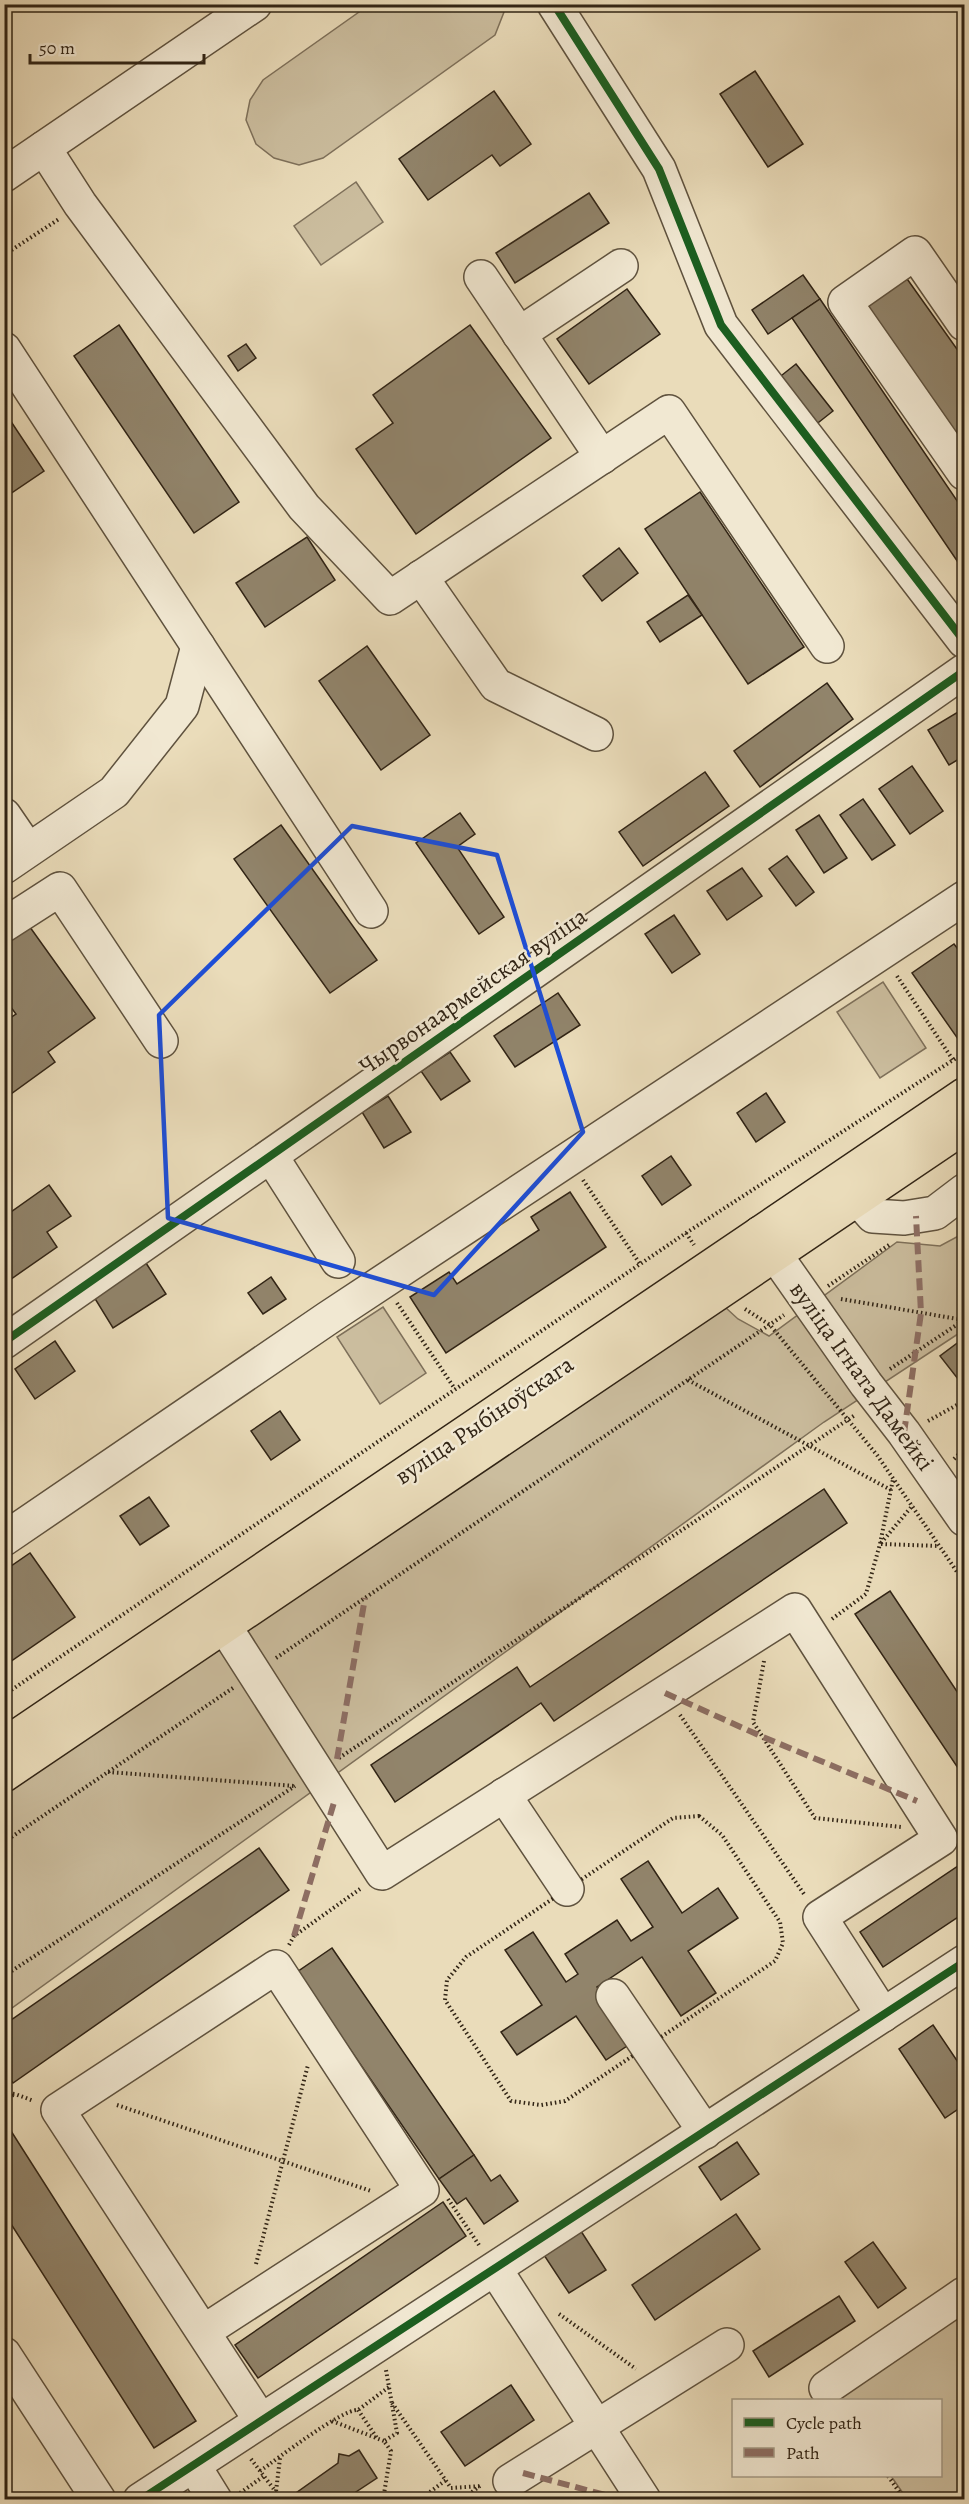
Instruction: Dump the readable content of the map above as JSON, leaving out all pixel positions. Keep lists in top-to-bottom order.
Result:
{
  "streets": {
    "main road": ["вуліца Рыбіноўскага"],
    "street": ["Чырвонаармейская вуліца", "вуліца Ігната Дамейкі"]
  },
  "crossings": [
    ["вуліца Ігната Дамейкі", "вуліца Рыбіноўскага"]
  ],
  "legend": ["Cycle path", "Path"],
  "scale_bar": "50 m"
}
